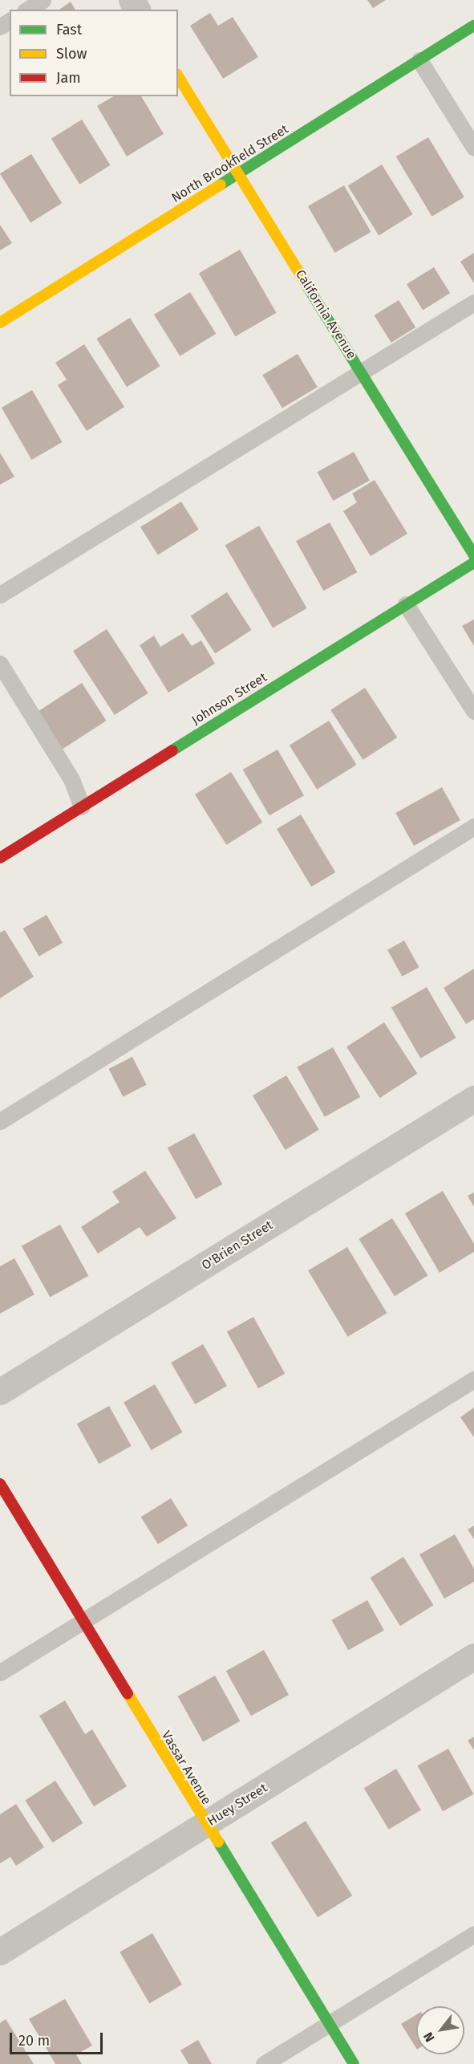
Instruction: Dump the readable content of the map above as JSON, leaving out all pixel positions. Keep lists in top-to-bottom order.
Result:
{
  "streets": {
    "street": [
      "North Brookfield Street",
      "California Avenue",
      "Johnson Street",
      "O'Brien Street",
      "Vassar Avenue",
      "Huey Street"
    ]
  },
  "crossings": [
    ["North Brookfield Street", "California Avenue"],
    ["Vassar Avenue", "Huey Street"]
  ],
  "legend": ["Fast", "Slow", "Jam"],
  "scale_bar": "20 m",
  "north": "bottom left"
}
